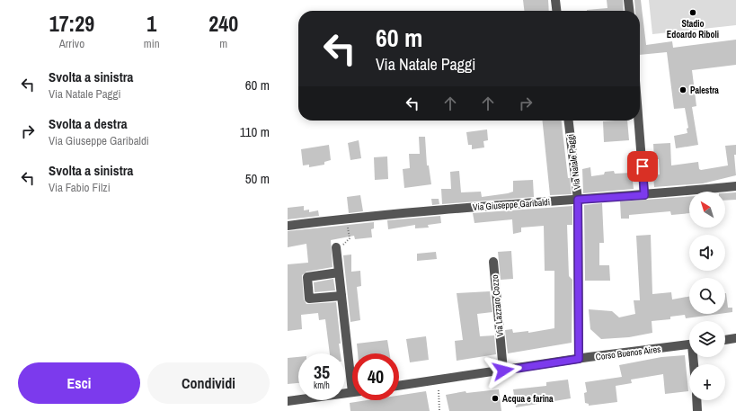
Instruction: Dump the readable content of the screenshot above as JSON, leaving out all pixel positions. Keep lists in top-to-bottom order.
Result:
{
  "streets": {
    "street": [
      "Via Natale Paggi",
      "Via Giuseppe Garibaldi",
      "Via Lazzaro Cozzo",
      "Corso Buenos Aires"
    ]
  },
  "crossings": [
    ["Via Natale Paggi", "Via Giuseppe Garibaldi"],
    ["Via Natale Paggi", "Corso Buenos Aires"],
    ["Via Lazzaro Cozzo", "Corso Buenos Aires"]
  ],
  "places": ["Stadio Edoardo Riboli", "Palestra", "Acqua e farina"],
  "north": "top left",
  "page": {
    "eta": [
      "17:29",
      "Arrivo",
      "1",
      "min",
      "240",
      "m"
    ],
    "turn": ["60 m", "Via Natale Paggi"],
    "list": [
      {
        "name": "Svolta a sinistra",
        "note": "Via Natale Paggi",
        "value": "60 m"
      },
      {
        "name": "Svolta a destra",
        "note": "Via Giuseppe Garibaldi",
        "value": "110 m"
      },
      {
        "name": "Svolta a sinistra",
        "note": "Via Fabio Filzi",
        "value": "50 m"
      }
    ],
    "map_buttons": "+",
    "speed": "35 km/h",
    "limit": "40",
    "buttons": ["Esci", "Condividi"]
  }
}
